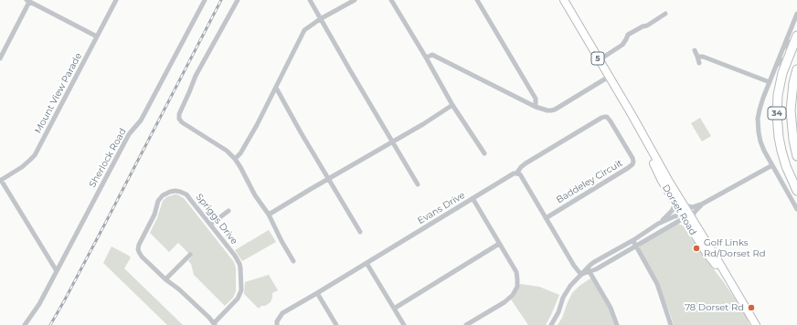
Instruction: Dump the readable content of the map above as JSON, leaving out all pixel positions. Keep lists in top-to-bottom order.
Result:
{
  "streets": {
    "highway": ["34"],
    "main road": ["5", "Dorset Road"],
    "street": [
      "Mount View Parade",
      "Sherlock Road",
      "Baddeley Circuit",
      "Evans Drive",
      "Spriggs Drive"
    ]
  },
  "crossings": [
    ["Baddeley Circuit", "Evans Drive"]
  ],
  "places": ["Golf Links Rd/Dorset Rd", "78 Dorset Rd"]
}
